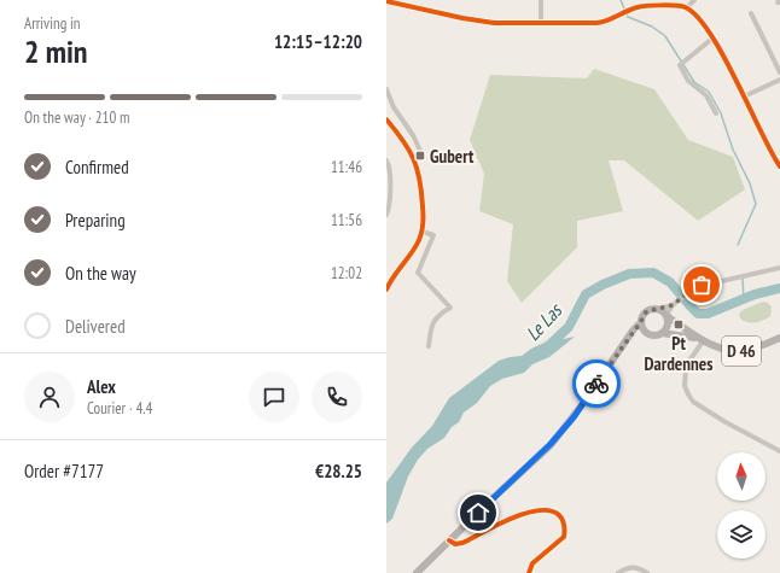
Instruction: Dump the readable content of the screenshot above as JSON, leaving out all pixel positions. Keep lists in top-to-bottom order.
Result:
{
  "streets": {
    "main road": ["D 46"]
  },
  "water": ["Le Las"],
  "places": {
    "transit": ["Gubert", "Pt Dardennes"]
  },
  "north": "top",
  "page": {
    "heading": ["2 min", "Arriving in", "12:15–12:20"],
    "panel": [
      "Alex",
      "Courier · 4.4",
      "Order #7177",
      "€28.25"
    ],
    "bar": "On the way · 210 m",
    "list": [
      ["Confirmed", "11:46"],
      ["Preparing", "11:56"],
      ["On the way", "12:02"],
      "Delivered"
    ]
  }
}
